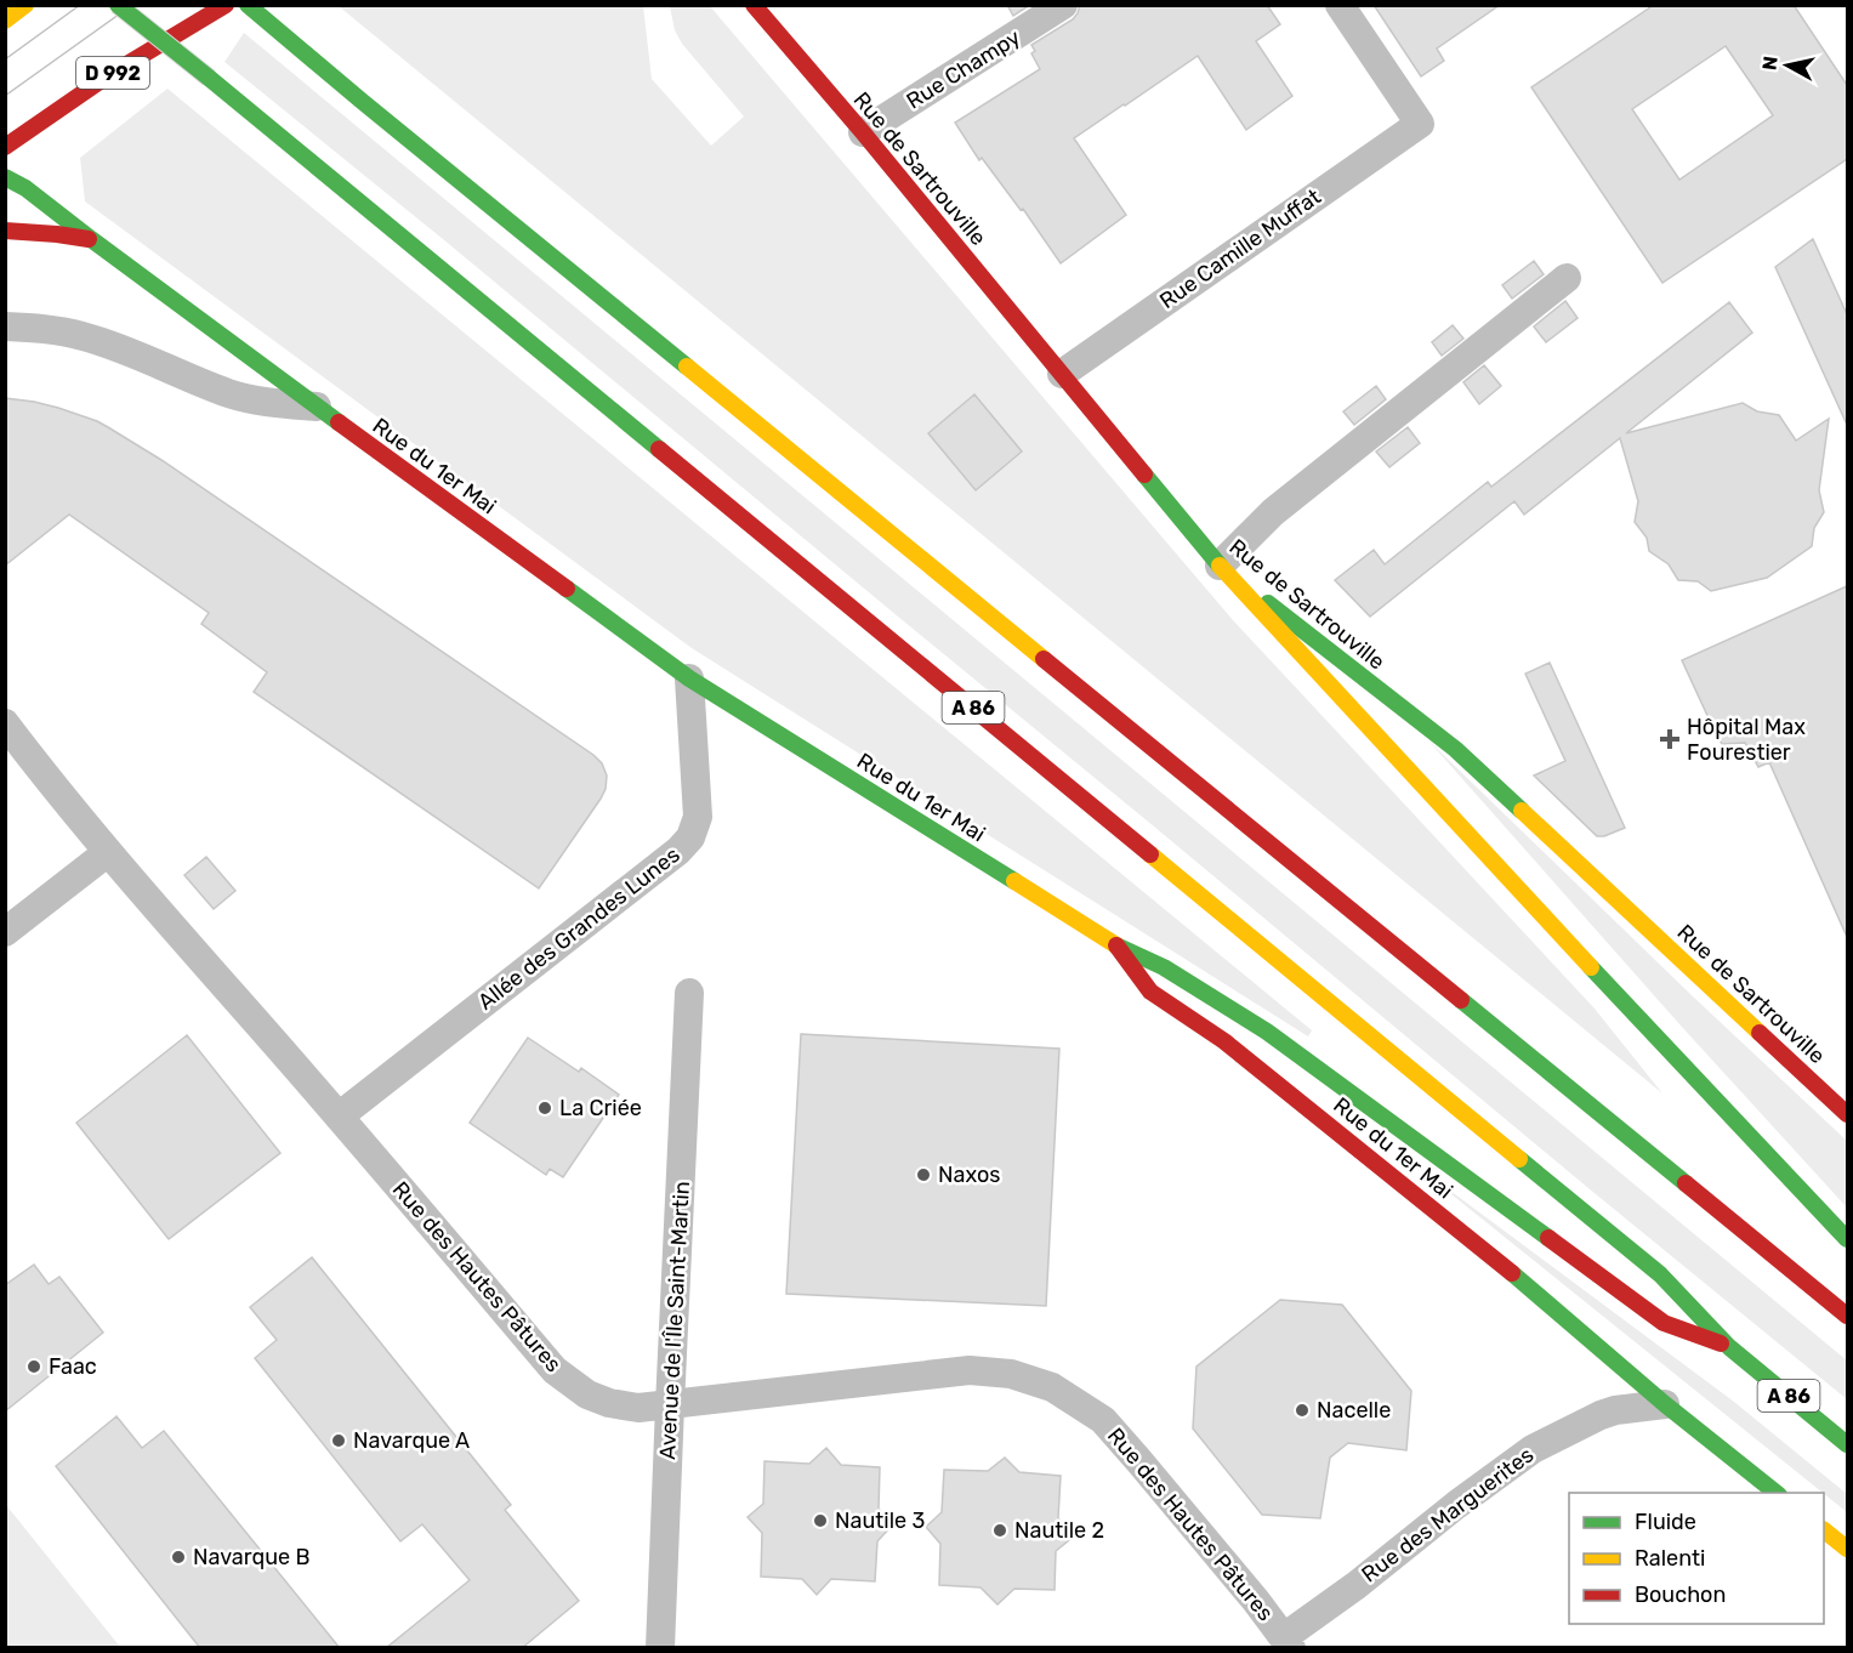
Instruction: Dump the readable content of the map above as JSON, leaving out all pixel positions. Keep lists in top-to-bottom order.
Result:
{
  "streets": {
    "main road": [
      "D 992",
      "Rue de Sartrouville",
      "Rue du 1er Mai",
      "A 86"
    ],
    "street": [
      "Rue Champy",
      "Rue Camille Muffat",
      "Allée des Grandes Lunes",
      "Rue des Hautes Pâtures",
      "Avenue de l'Île Saint-Martin",
      "Rue des Marguerites"
    ]
  },
  "crossings": [
    ["Rue Champy", "Rue de Sartrouville"],
    ["Rue de Sartrouville", "Rue Camille Muffat"],
    ["Rue du 1er Mai", "Allée des Grandes Lunes"],
    ["Rue du 1er Mai", "Rue des Marguerites"],
    ["Allée des Grandes Lunes", "Rue des Hautes Pâtures"],
    ["Rue des Hautes Pâtures", "Avenue de l'Île Saint-Martin"],
    ["Rue des Hautes Pâtures", "Rue des Marguerites"]
  ],
  "places": {
    "health": ["Hôpital Max Fourestier"],
    "other": [
      "La Criée",
      "Naxos",
      "Faac",
      "Nacelle",
      "Navarque A",
      "Nautile 3",
      "Nautile 2",
      "Navarque B"
    ]
  },
  "legend": ["Fluide", "Ralenti", "Bouchon"],
  "north": "left"
}
